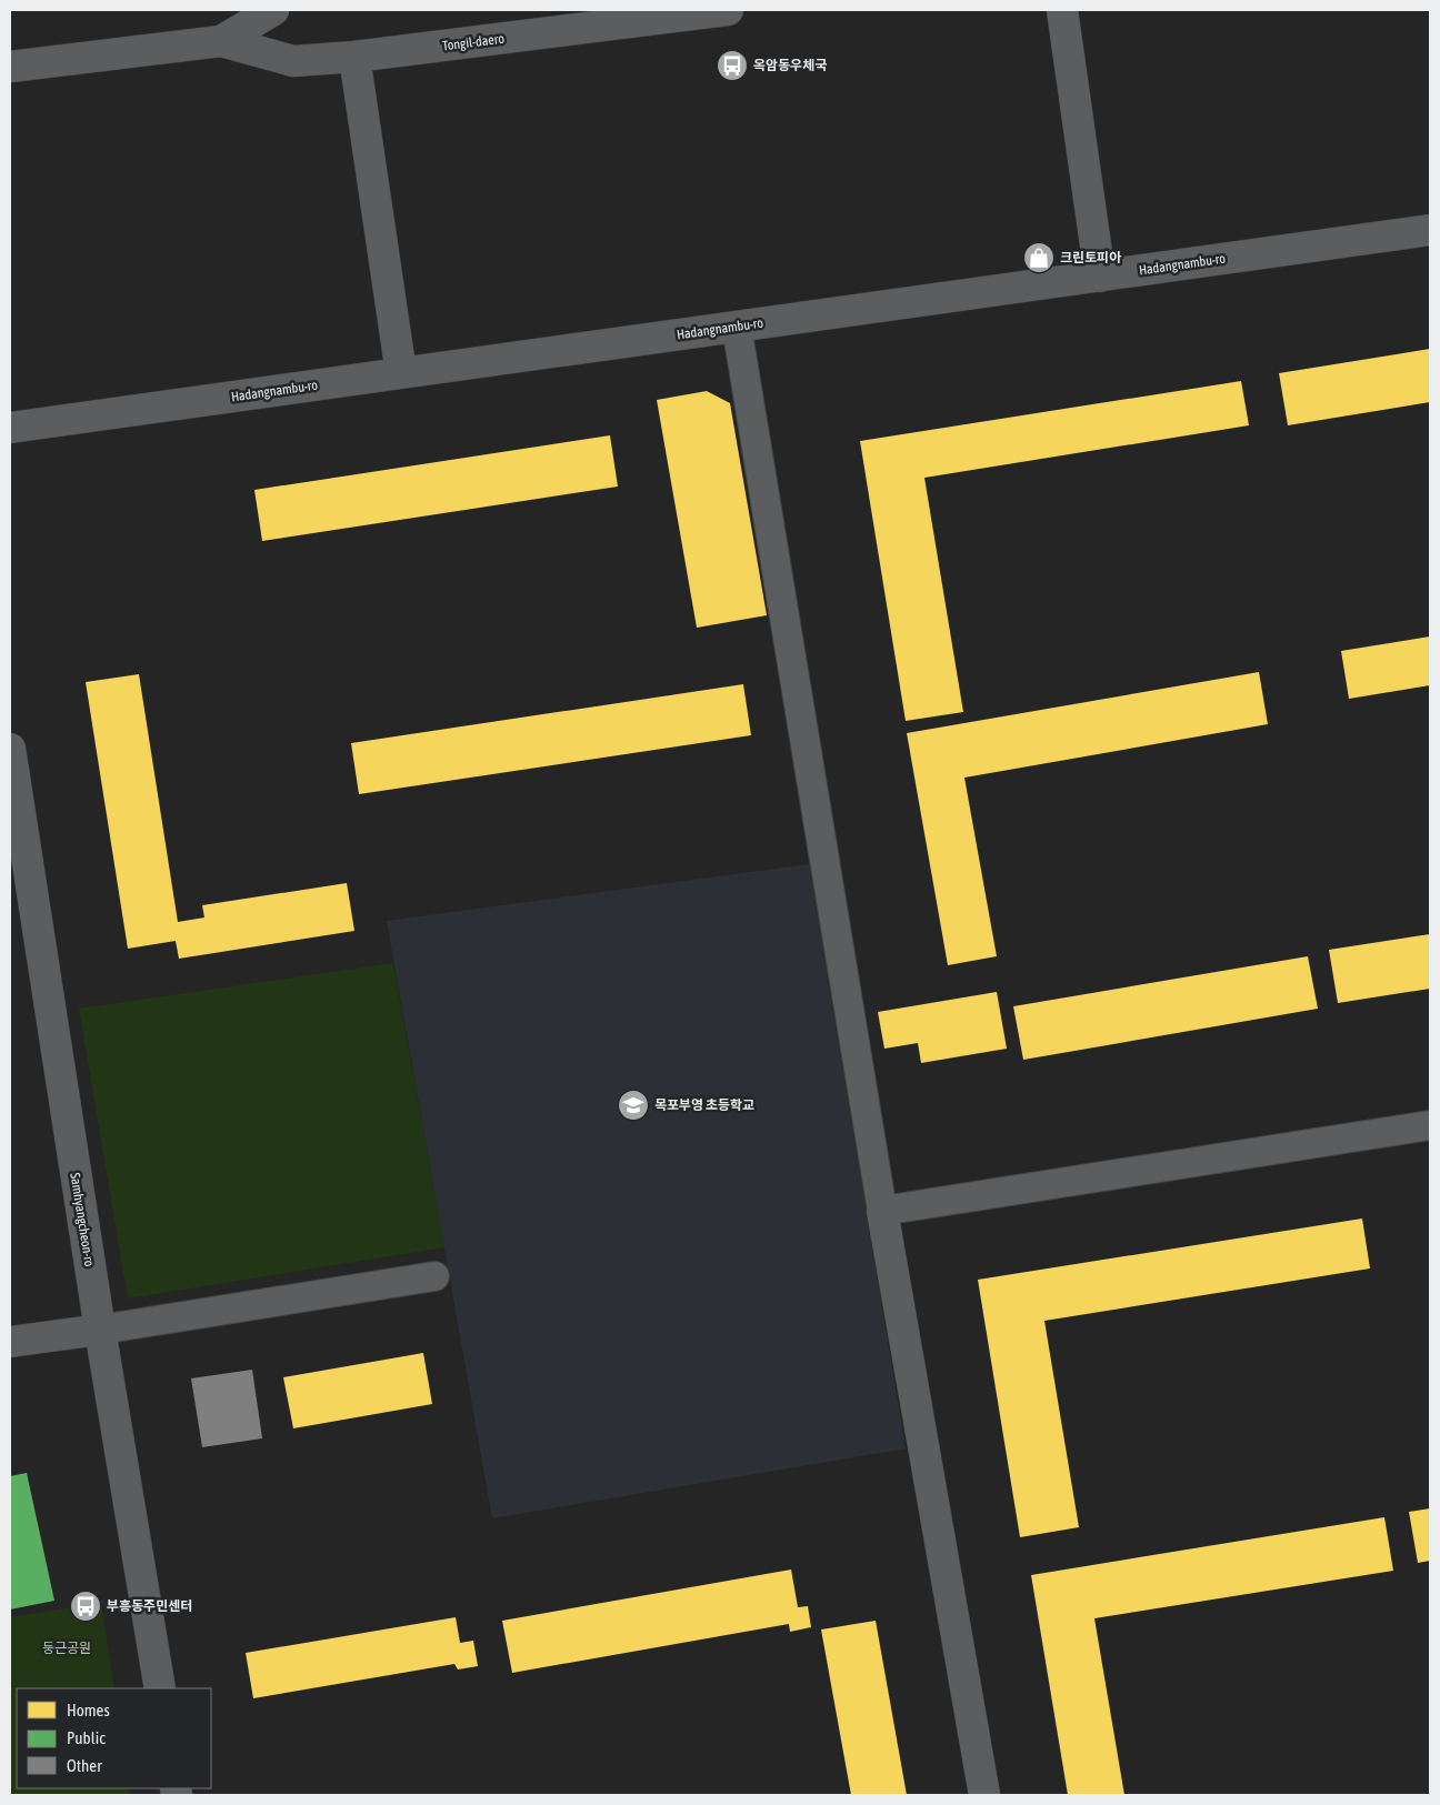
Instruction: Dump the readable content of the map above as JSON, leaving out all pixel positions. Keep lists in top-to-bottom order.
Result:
{
  "streets": {
    "street": ["Tongil-daero", "Hadangnambu-ro", "Samhyangcheon-ro"]
  },
  "parks": ["둥근공원"],
  "places": {
    "bus stop": ["옥암동우체국", "부흥동주민센터"],
    "shop": ["크린토피아"],
    "school or university": ["목포부영 초등학교"]
  },
  "legend": ["Homes", "Public", "Other"]
}
